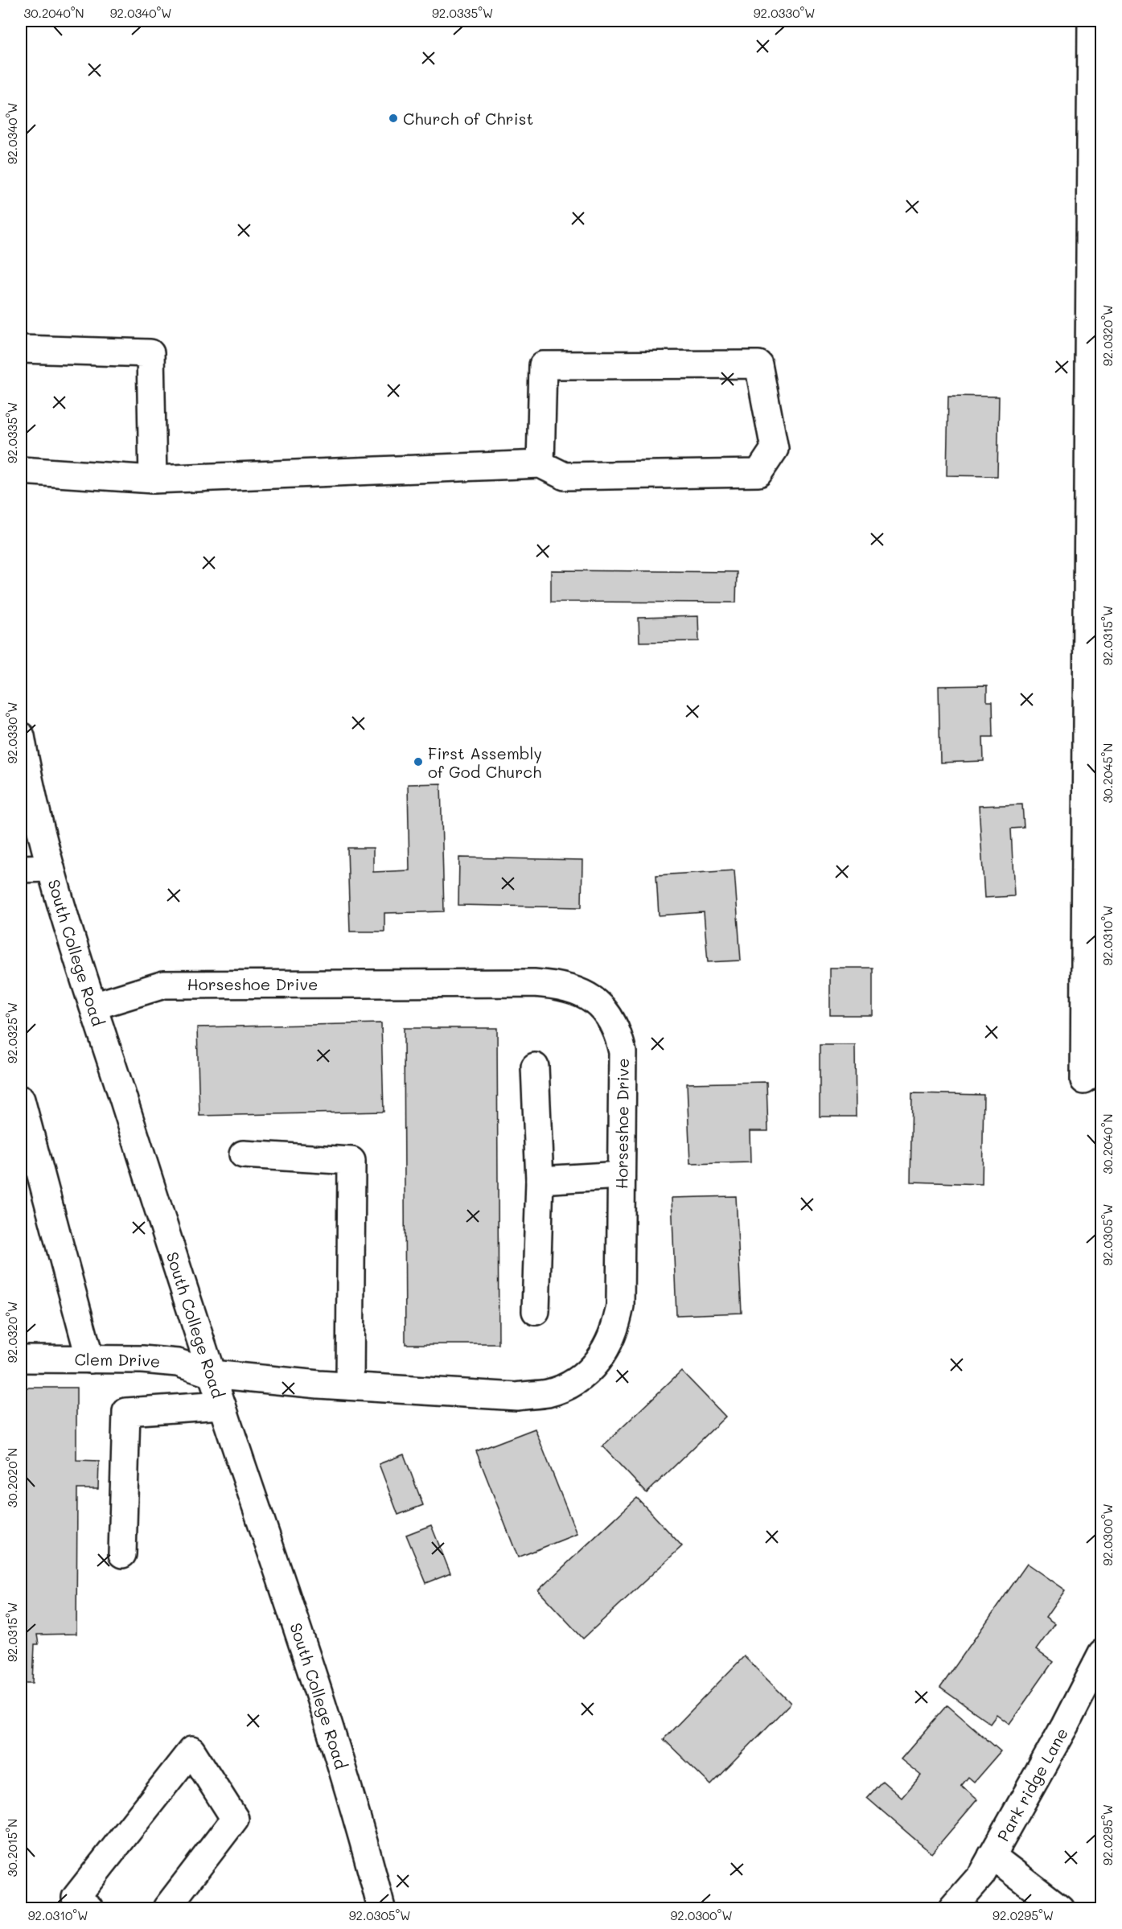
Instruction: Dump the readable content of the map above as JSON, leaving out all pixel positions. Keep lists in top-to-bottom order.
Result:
{
  "streets": {
    "street": [
      "South College Road",
      "Horseshoe Drive",
      "Clem Drive",
      "Park ridge Lane"
    ]
  },
  "crossings": [
    ["South College Road", "Horseshoe Drive"],
    ["South College Road", "Clem Drive"],
    ["Horseshoe Drive", "Clem Drive"]
  ],
  "places": ["Church of Christ", "First Assembly of God Church"],
  "coordinates": [
    "30.2040°N",
    "92.0340°W",
    "92.0335°W",
    "92.0330°W",
    "92.0320°W",
    "92.0315°W",
    "30.2045°N",
    "92.0310°W",
    "92.0325°W",
    "92.0305°W",
    "30.2020°N",
    "92.0300°W",
    "92.0295°W",
    "30.2015°N"
  ]
}
